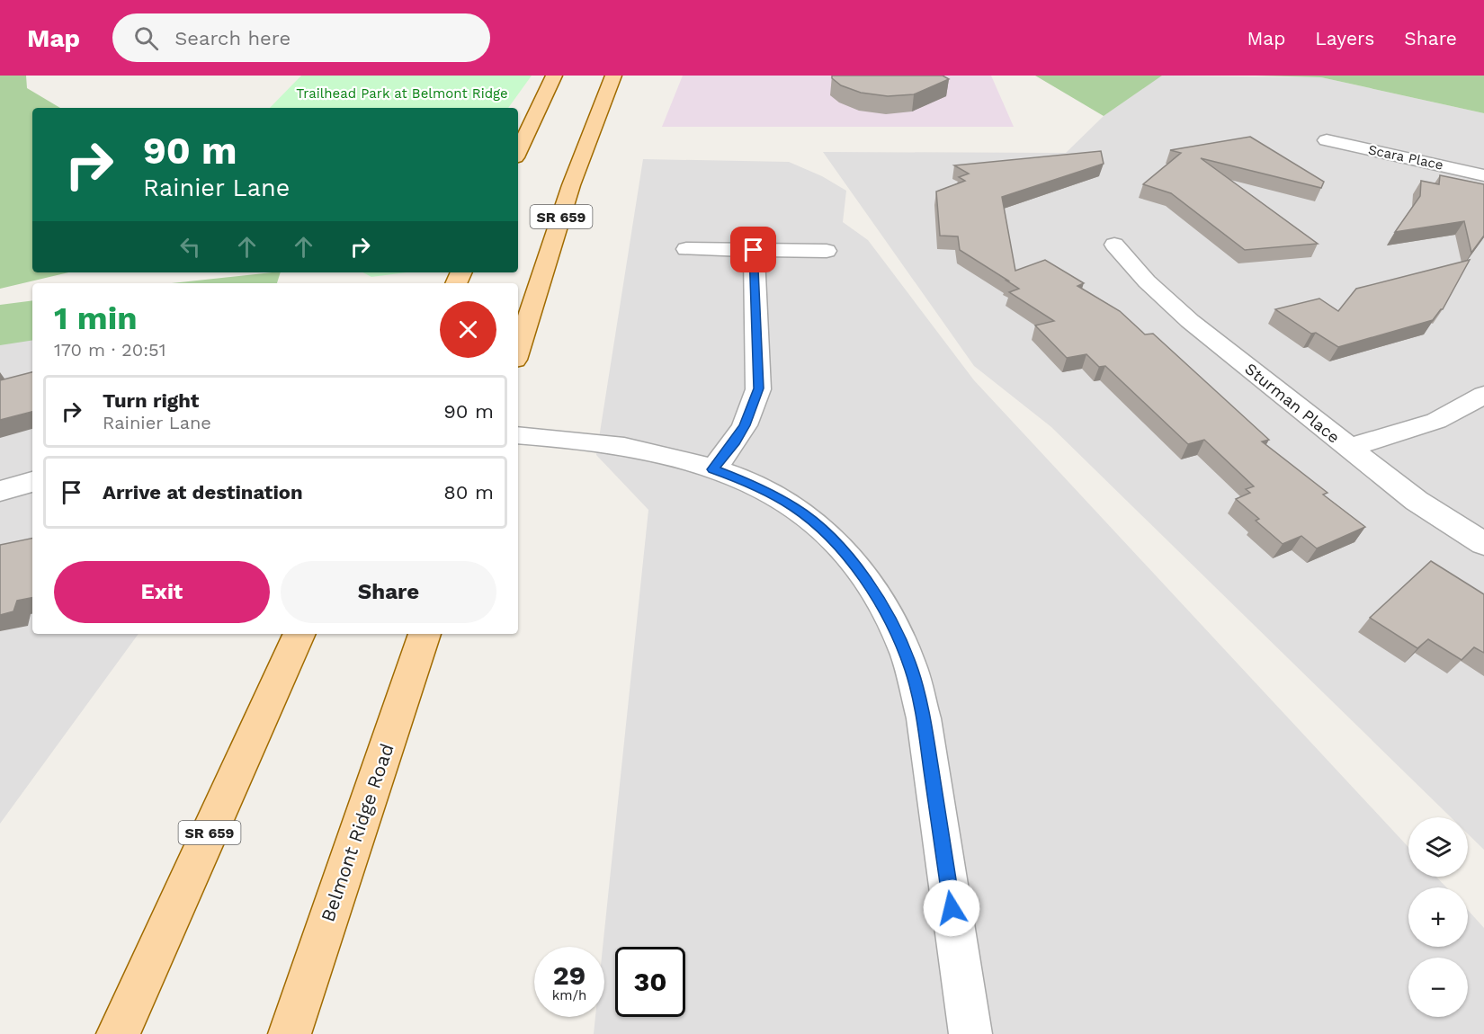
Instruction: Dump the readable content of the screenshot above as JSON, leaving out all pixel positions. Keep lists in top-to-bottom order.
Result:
{
  "streets": {
    "main road": ["SR 659", "Belmont Ridge Road"],
    "street": ["Scara Place", "Sturman Place"]
  },
  "parks": ["Trailhead Park at Belmont Ridge"],
  "page": {
    "header": "Map",
    "search": "Search here",
    "nav": ["Map", "Layers", "Share"],
    "turn": ["90 m", "Rainier Lane"],
    "heading": ["1 min", "170 m · 20:51"],
    "list": [
      {
        "name": "Turn right",
        "note": "Rainier Lane",
        "value": "90 m"
      },
      {
        "name": "Arrive at destination",
        "value": "80 m"
      }
    ],
    "buttons": ["Exit", "Share"],
    "map_buttons": ["+", "−"],
    "speed": "29 km/h",
    "limit": "30"
  }
}
